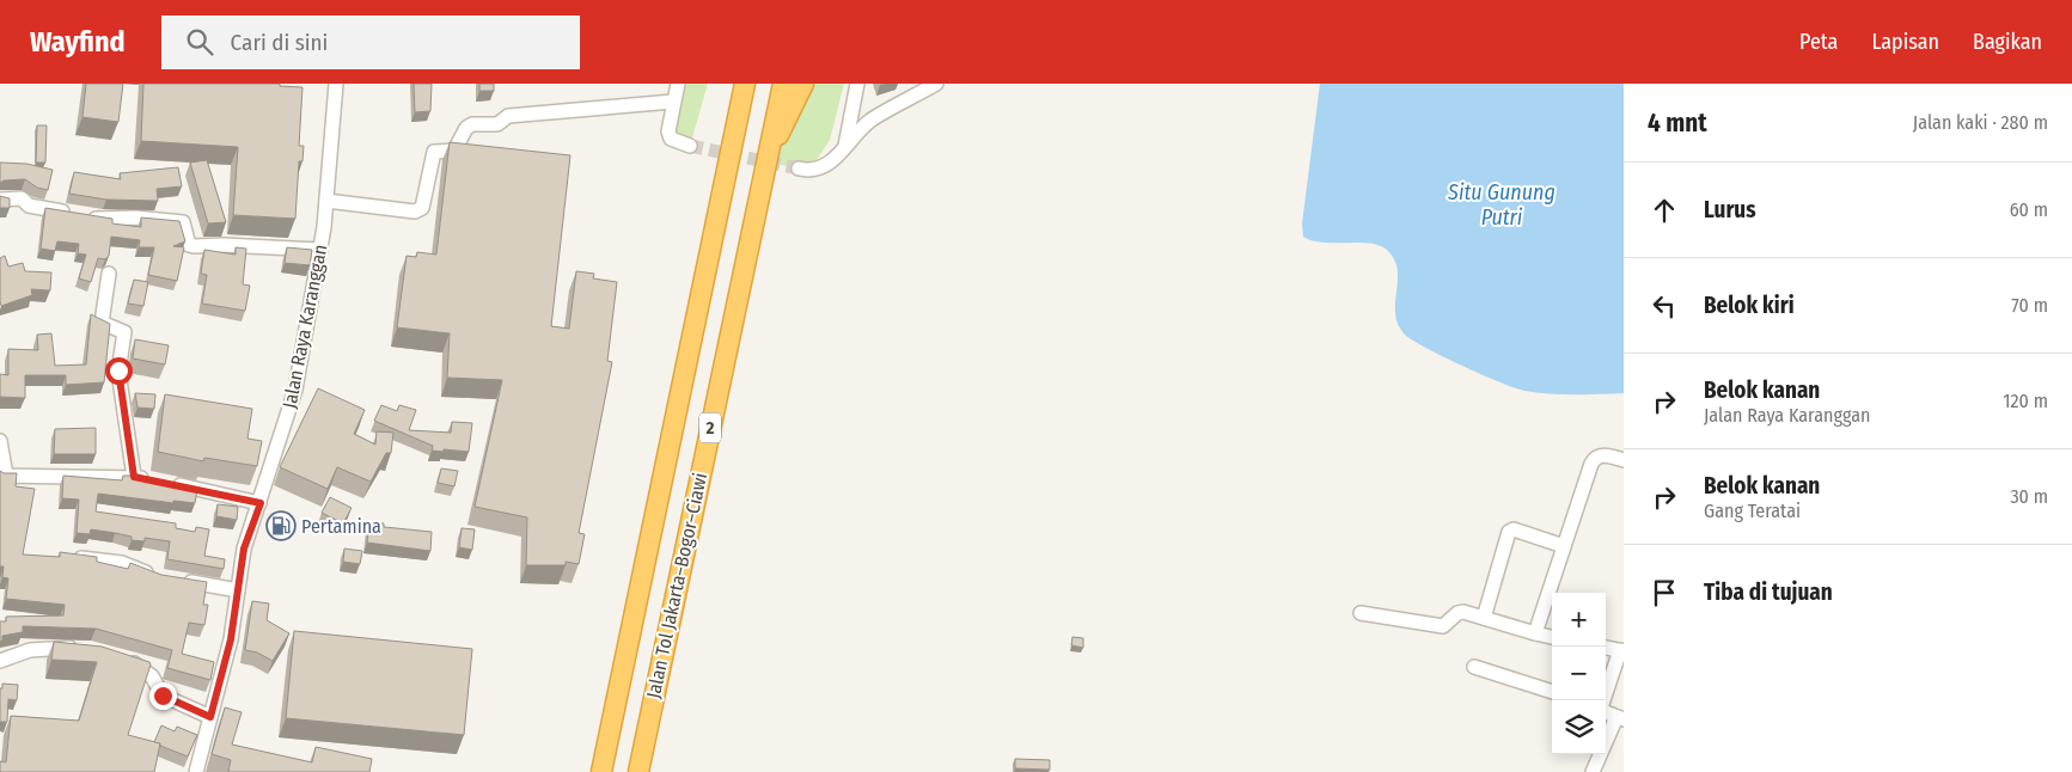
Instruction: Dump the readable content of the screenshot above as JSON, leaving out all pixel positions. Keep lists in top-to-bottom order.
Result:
{
  "streets": {
    "highway": ["2", "Jalan Tol Jakarta–Bogor–Ciawi"],
    "street": ["Jalan Raya Karanggan"]
  },
  "water": ["Situ Gunung Putri"],
  "places": {
    "fuel station": ["Pertamina"]
  },
  "page": {
    "header": "Wayfind",
    "search": "Cari di sini",
    "nav": ["Peta", "Lapisan", "Bagikan"],
    "heading": ["4 mnt", "Jalan kaki · 280 m"],
    "list": [
      ["Lurus", "60 m"],
      ["Belok kiri", "70 m"],
      ["Belok kanan", "Jalan Raya Karanggan", "120 m"],
      ["Belok kanan", "Gang Teratai", "30 m"],
      "Tiba di tujuan"
    ],
    "map_buttons": ["+", "−"]
  }
}
